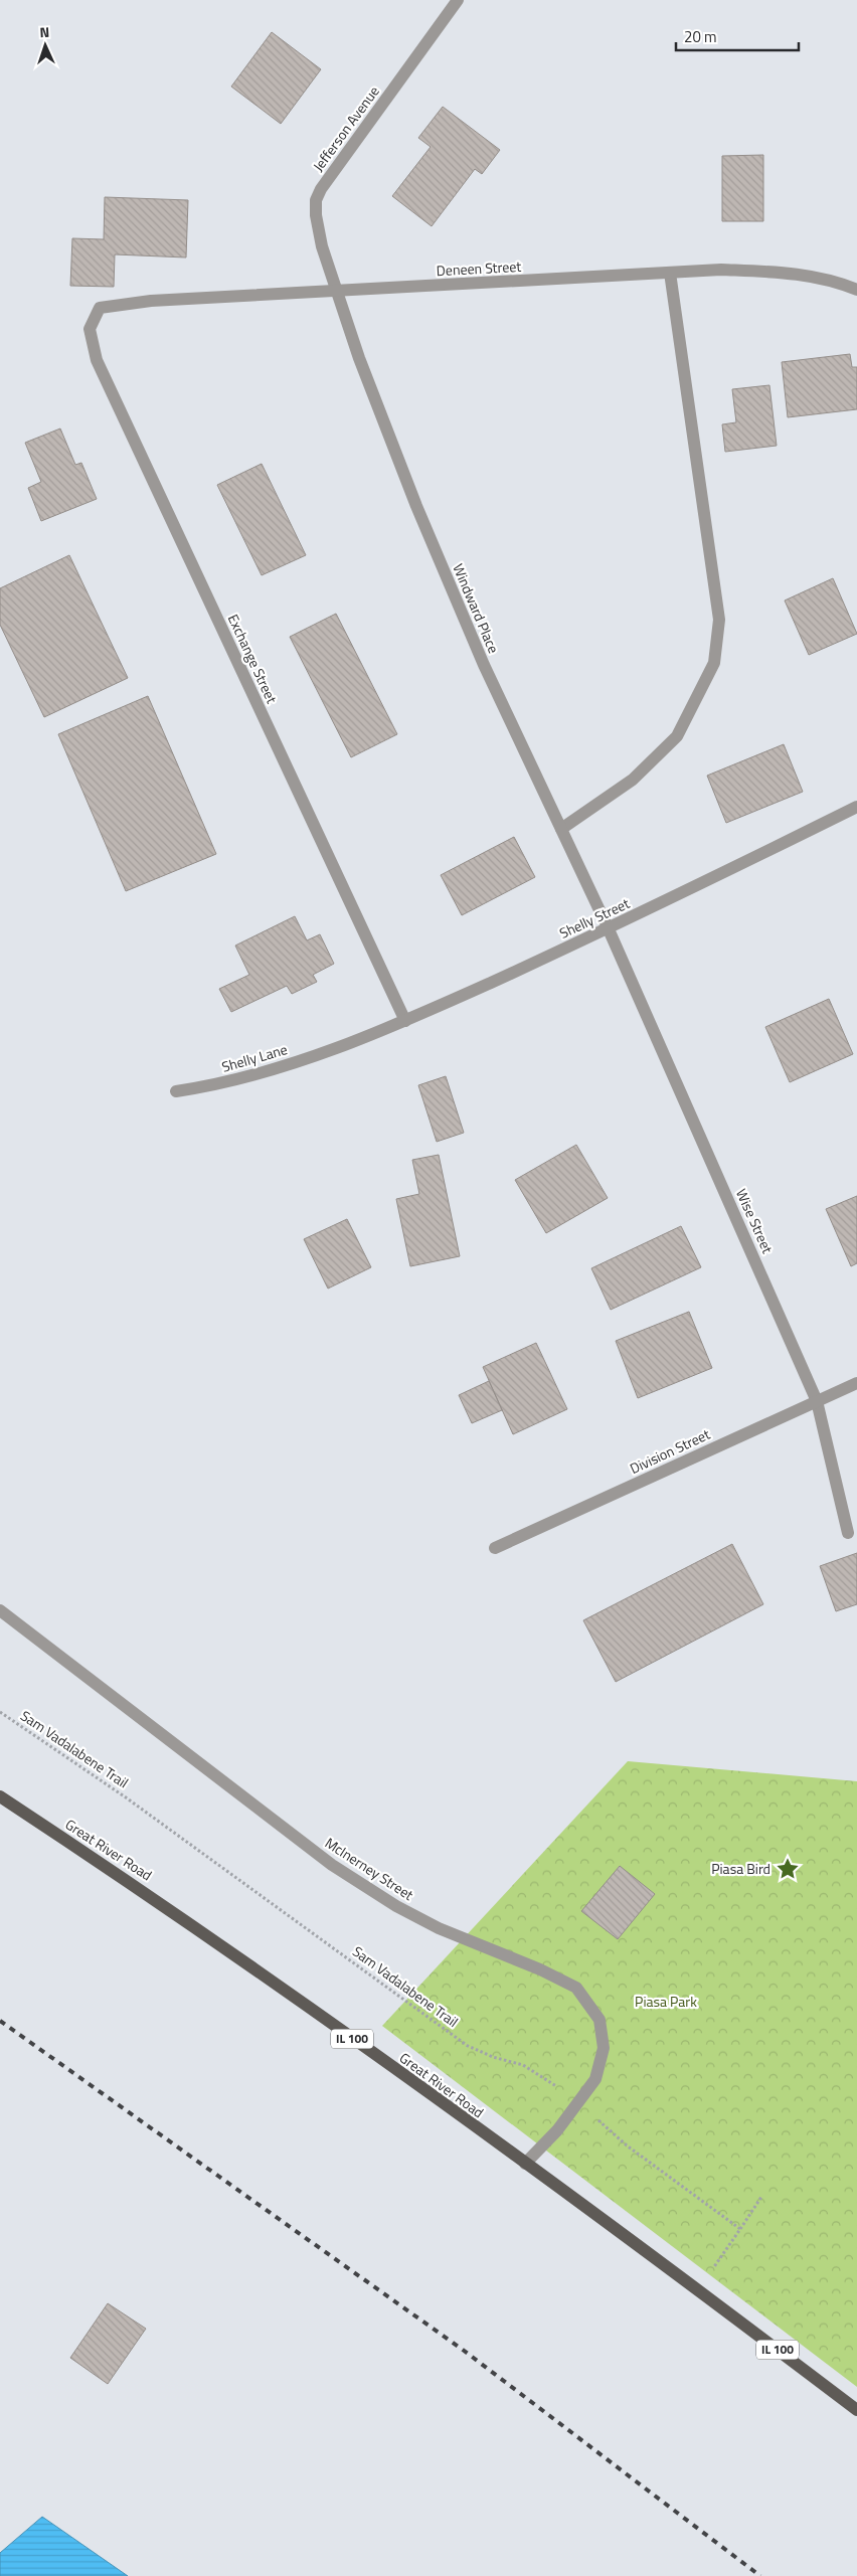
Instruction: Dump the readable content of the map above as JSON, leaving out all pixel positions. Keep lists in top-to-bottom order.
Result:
{
  "streets": {
    "main road": ["Great River Road", "IL 100"],
    "street": [
      "Jefferson Avenue",
      "Deneen Street",
      "Windward Place",
      "Exchange Street",
      "Shelly Street",
      "Shelly Lane",
      "Wise Street",
      "Division Street",
      "McInerney Street"
    ],
    "path": ["Sam Vadalabene Trail"]
  },
  "crossings": [
    ["Jefferson Avenue", "Deneen Street"],
    ["Jefferson Avenue", "Windward Place"],
    ["Deneen Street", "Windward Place"],
    ["Deneen Street", "Exchange Street"],
    ["Windward Place", "Shelly Street"],
    ["Windward Place", "Wise Street"],
    ["Exchange Street", "Shelly Street"],
    ["Shelly Street", "Shelly Lane"],
    ["Shelly Street", "Wise Street"],
    ["Wise Street", "Division Street"],
    ["Sam Vadalabene Trail", "McInerney Street"],
    ["Great River Road", "McInerney Street"]
  ],
  "parks": ["Piasa Park"],
  "places": {
    "place": ["Piasa Bird"]
  },
  "scale_bar": "20 m",
  "north": "top"
}
